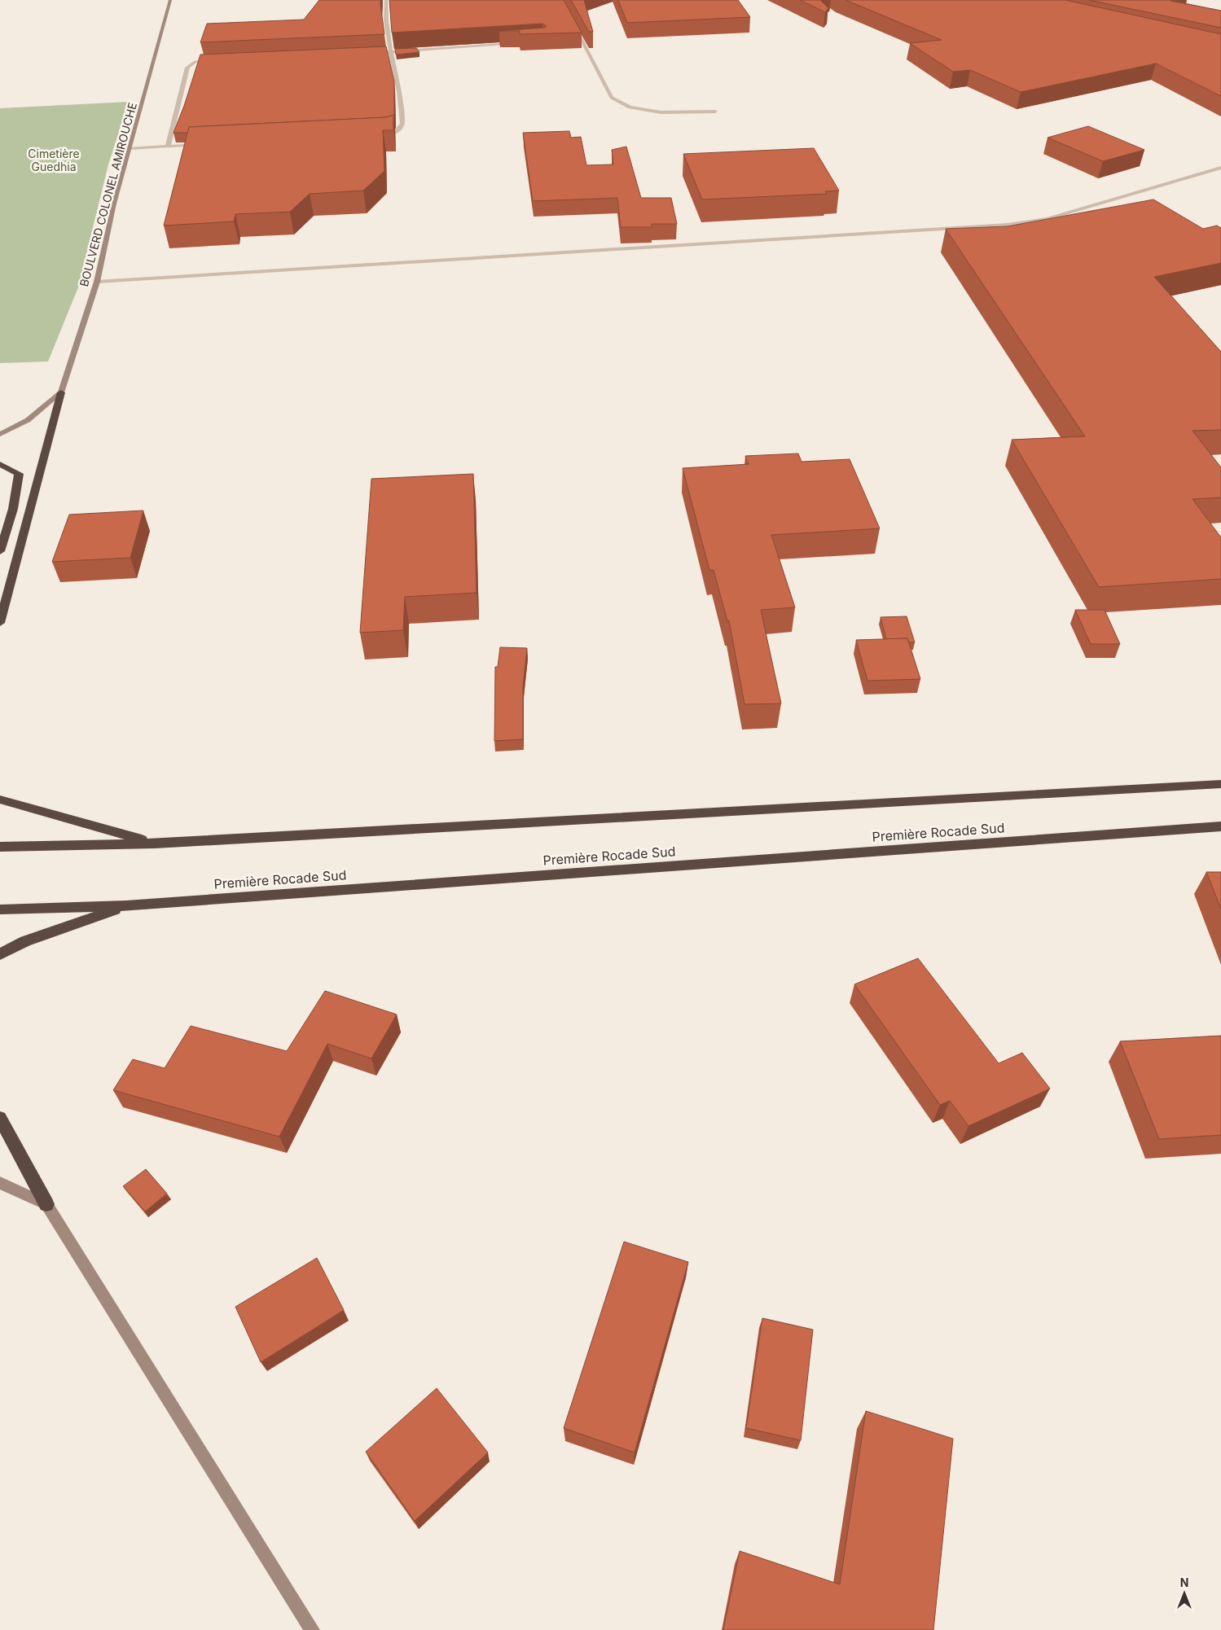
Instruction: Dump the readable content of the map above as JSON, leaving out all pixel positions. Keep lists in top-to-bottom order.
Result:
{
  "streets": {
    "highway": ["Première Rocade Sud"],
    "main road": ["BOULVERD COLONEL AMIROUCHE"]
  },
  "parks": ["Cimetière Guedhia"],
  "north": "top"
}
